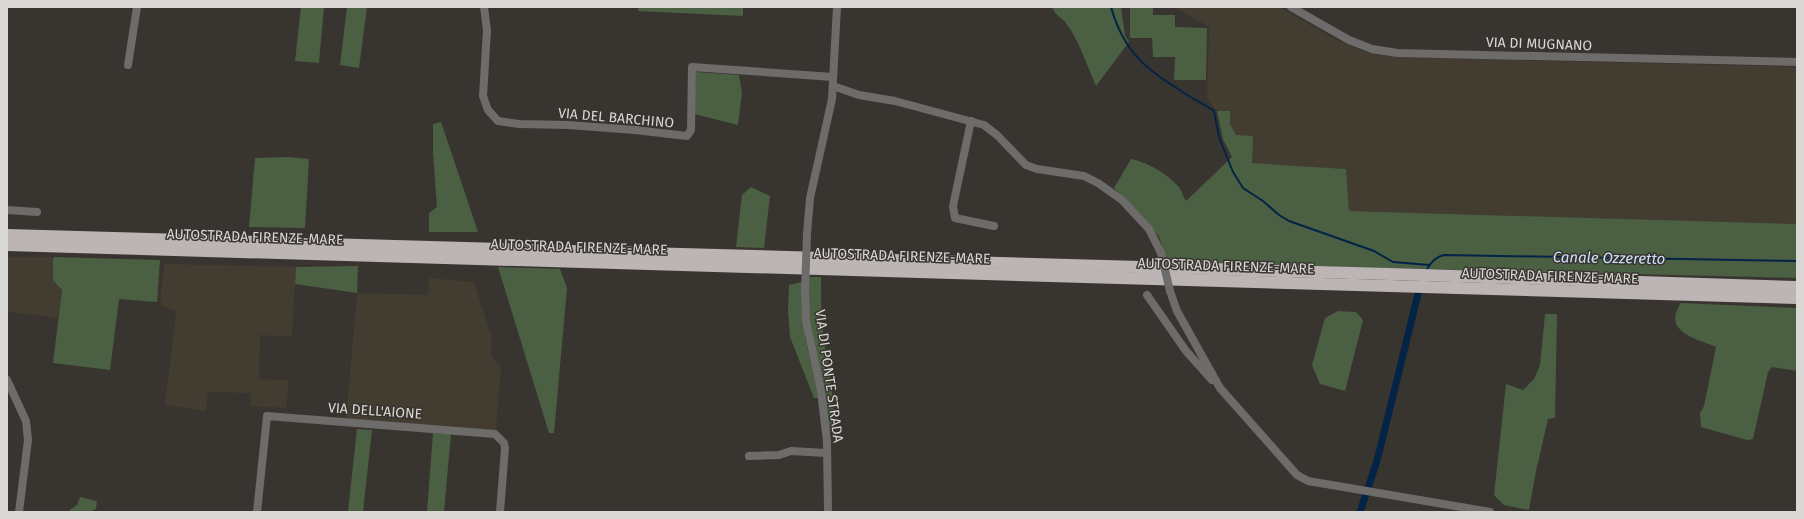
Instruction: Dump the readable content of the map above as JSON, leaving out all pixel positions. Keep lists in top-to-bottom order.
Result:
{
  "streets": {
    "highway": ["AUTOSTRADA FIRENZE-MARE"],
    "street": [
      "VIA DI MUGNANO",
      "VIA DEL BARCHINO",
      "VIA DI PONTE STRADA",
      "VIA DELL'AIONE"
    ]
  },
  "crossings": [
    ["VIA DEL BARCHINO", "VIA DI PONTE STRADA"]
  ],
  "water": ["Canale Ozzeretto"]
}
